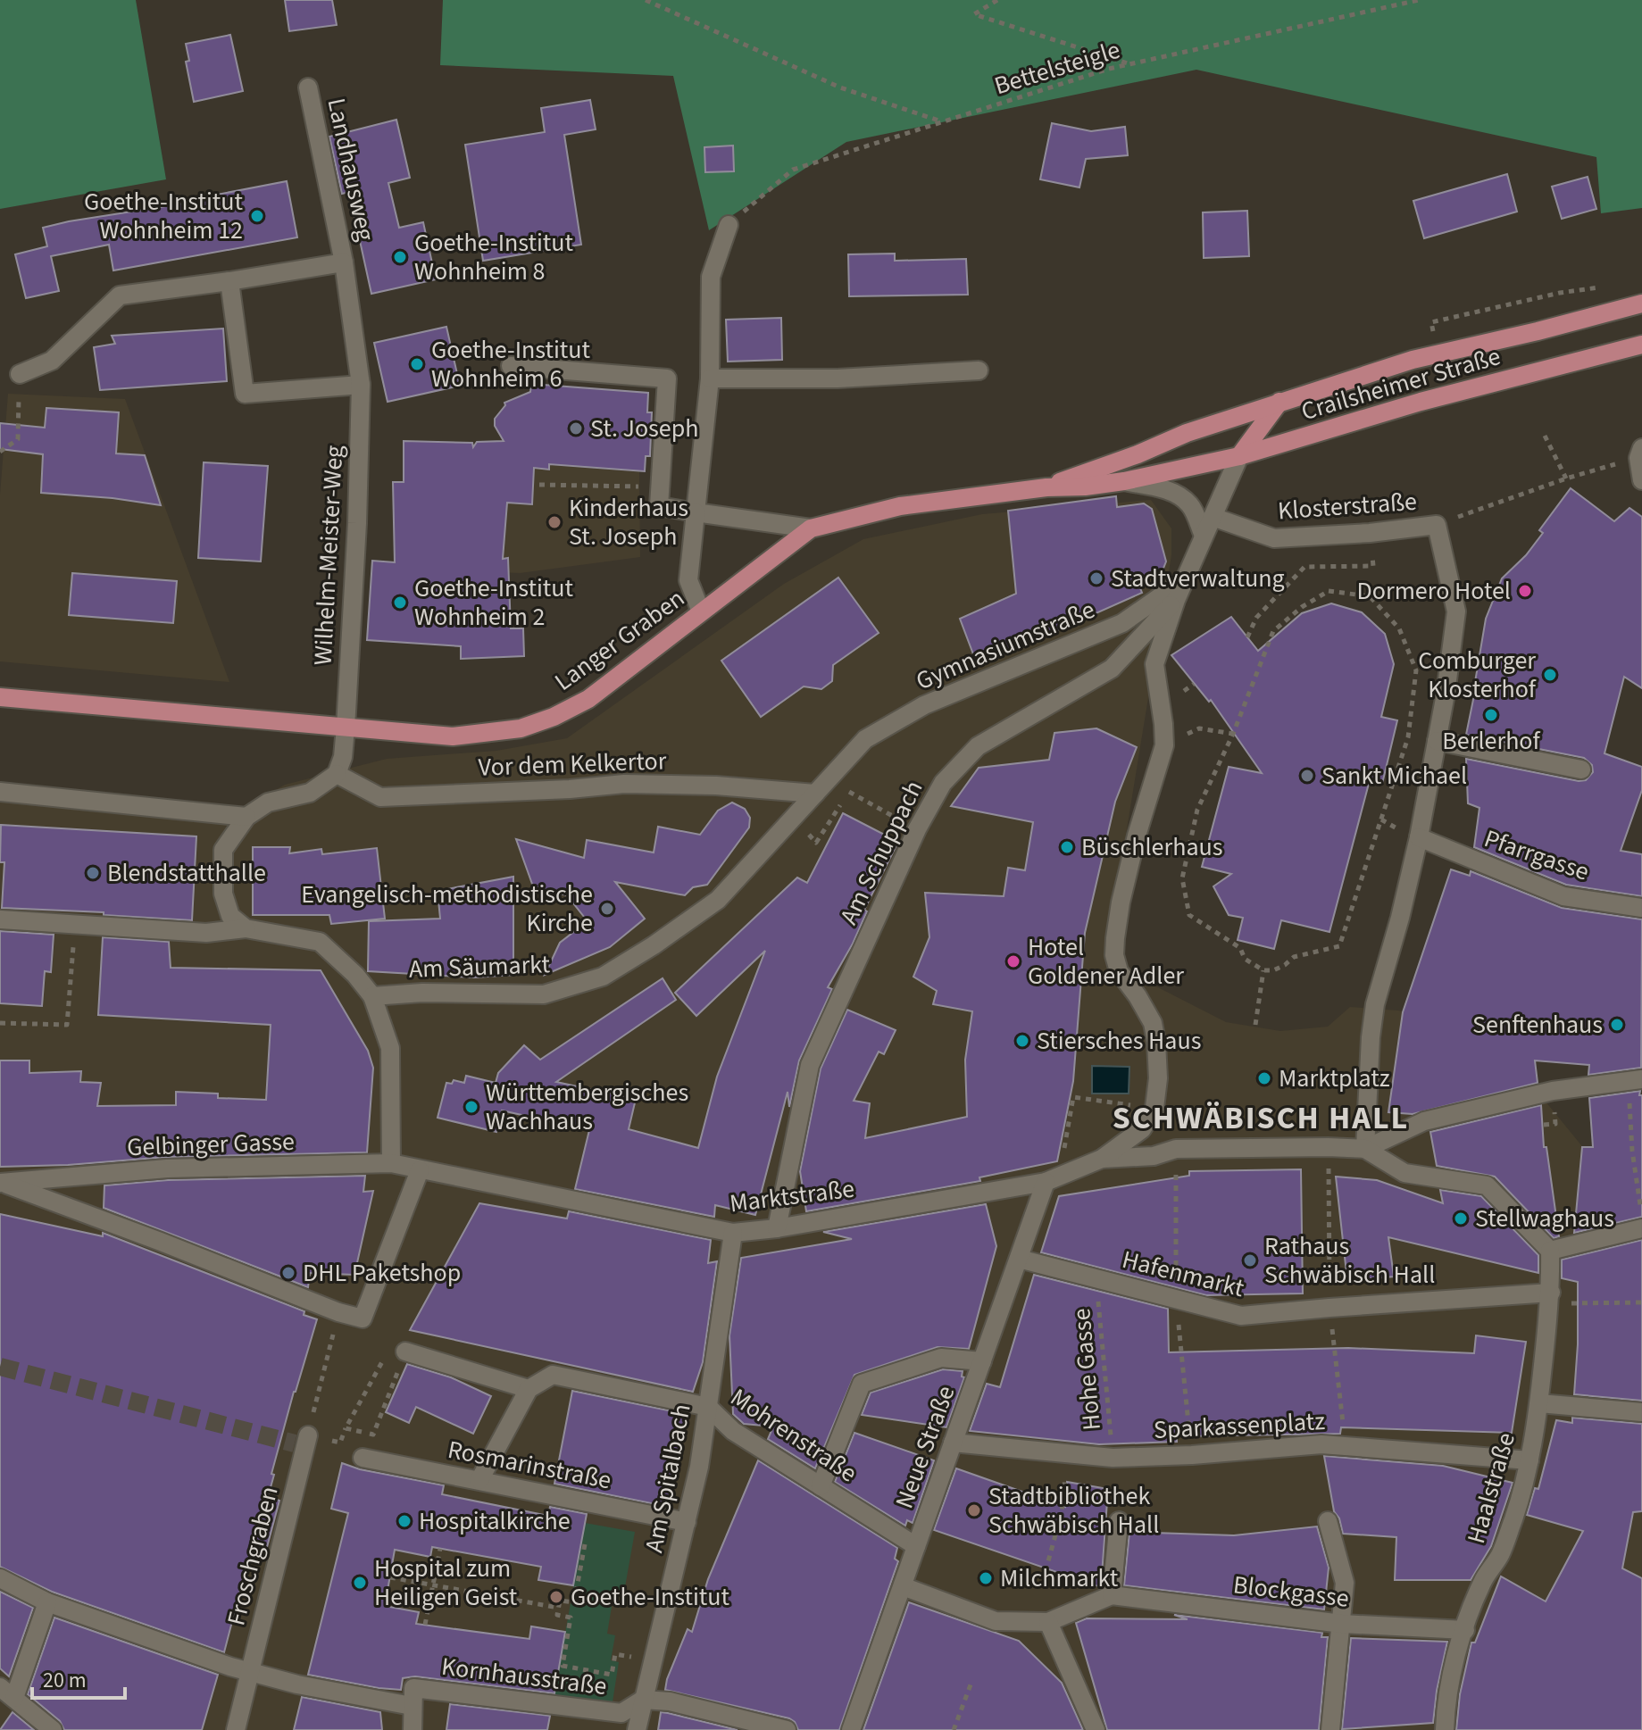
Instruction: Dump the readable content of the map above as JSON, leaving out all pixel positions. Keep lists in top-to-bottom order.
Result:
{
  "streets": {
    "main road": ["Crailsheimer Straße", "Langer Graben"],
    "street": [
      "Landhausweg",
      "Klosterstraße",
      "Wilhelm-Meister-Weg",
      "Gymnasiumstraße",
      "Vor dem Kelkertor",
      "Am Schuppach",
      "Pfarrgasse",
      "Am Säumarkt",
      "Gelbinger Gasse",
      "Marktstraße",
      "Hafenmarkt",
      "Sparkassenplatz",
      "Mohrenstraße",
      "Neue Straße",
      "Rosmarinstraße",
      "Am Spitalbach",
      "Haalstraße",
      "Froschgraben",
      "Blockgasse",
      "Kornhausstraße"
    ],
    "path": ["Bettelsteigle", "Hohe Gasse"]
  },
  "crossings": [
    ["Landhausweg", "Wilhelm-Meister-Weg"],
    ["Crailsheimer Straße", "Langer Graben"],
    ["Klosterstraße", "Pfarrgasse"],
    ["Wilhelm-Meister-Weg", "Langer Graben"],
    ["Gymnasiumstraße", "Vor dem Kelkertor"],
    ["Gymnasiumstraße", "Am Säumarkt"],
    ["Vor dem Kelkertor", "Am Säumarkt"],
    ["Am Schuppach", "Marktstraße"],
    ["Gelbinger Gasse", "Marktstraße"],
    ["Marktstraße", "Neue Straße"],
    ["Marktstraße", "Am Spitalbach"],
    ["Hafenmarkt", "Hohe Gasse"],
    ["Hafenmarkt", "Neue Straße"],
    ["Hafenmarkt", "Haalstraße"],
    ["Hohe Gasse", "Sparkassenplatz"],
    ["Sparkassenplatz", "Neue Straße"],
    ["Sparkassenplatz", "Haalstraße"],
    ["Mohrenstraße", "Neue Straße"],
    ["Mohrenstraße", "Am Spitalbach"],
    ["Rosmarinstraße", "Am Spitalbach"],
    ["Am Spitalbach", "Kornhausstraße"],
    ["Haalstraße", "Blockgasse"],
    ["Froschgraben", "Kornhausstraße"]
  ],
  "districts": ["SCHWÄBISCH HALL"],
  "places": [
    "Goethe-Institut Wohnheim 12",
    "Goethe-Institut Wohnheim 8",
    "Goethe-Institut Wohnheim 6",
    "St. Joseph",
    "Kinderhaus St. Joseph",
    "Stadtverwaltung",
    "Dormero Hotel",
    "Goethe-Institut Wohnheim 2",
    "Comburger Klosterhof",
    "Berlerhof",
    "Sankt Michael",
    "Büschlerhaus",
    "Blendstatthalle",
    "Evangelisch-methodistische Kirche",
    "Hotel Goldener Adler",
    "Senftenhaus",
    "Stiersches Haus",
    "Marktplatz",
    "Württembergisches Wachhaus",
    "Stellwaghaus",
    "Rathaus Schwäbisch Hall",
    "DHL Paketshop",
    "Stadtbibliothek Schwäbisch Hall",
    "Hospitalkirche",
    "Milchmarkt",
    "Hospital zum Heiligen Geist",
    "Goethe-Institut"
  ],
  "scale_bar": "20 m"
}
